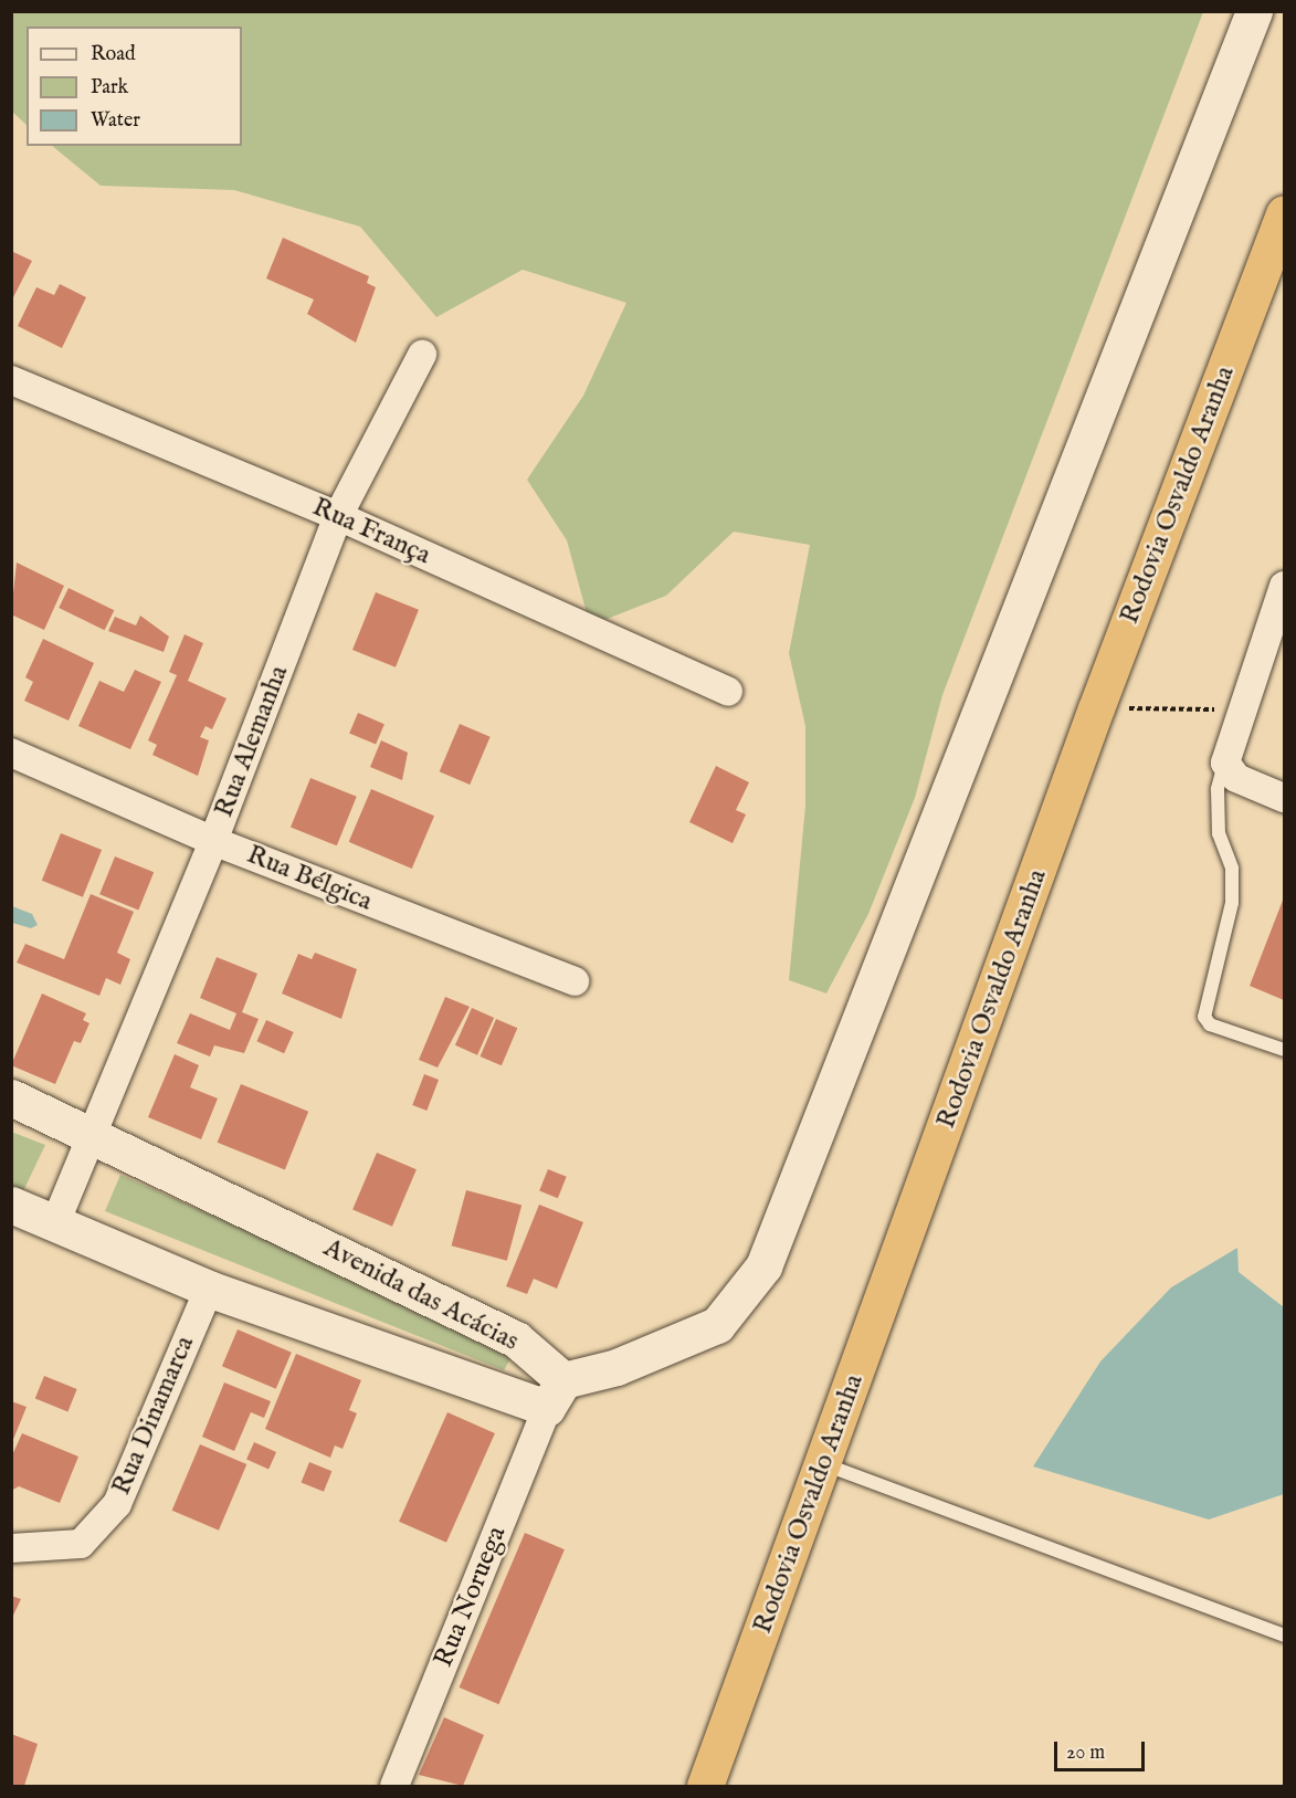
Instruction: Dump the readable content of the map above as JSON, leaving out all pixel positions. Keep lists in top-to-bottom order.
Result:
{
  "streets": {
    "highway": ["Rodovia Osvaldo Aranha"],
    "street": [
      "Rua França",
      "Rua Alemanha",
      "Rua Bélgica",
      "Avenida das Acácias",
      "Rua Dinamarca",
      "Rua Noruega"
    ]
  },
  "crossings": [
    ["Rua França", "Rua Alemanha"],
    ["Rua Alemanha", "Rua Bélgica"],
    ["Rua Alemanha", "Avenida das Acácias"],
    ["Avenida das Acácias", "Rua Dinamarca"],
    ["Avenida das Acácias", "Rua Noruega"]
  ],
  "legend": ["Road", "Park", "Water"],
  "scale_bar": "20 m"
}
